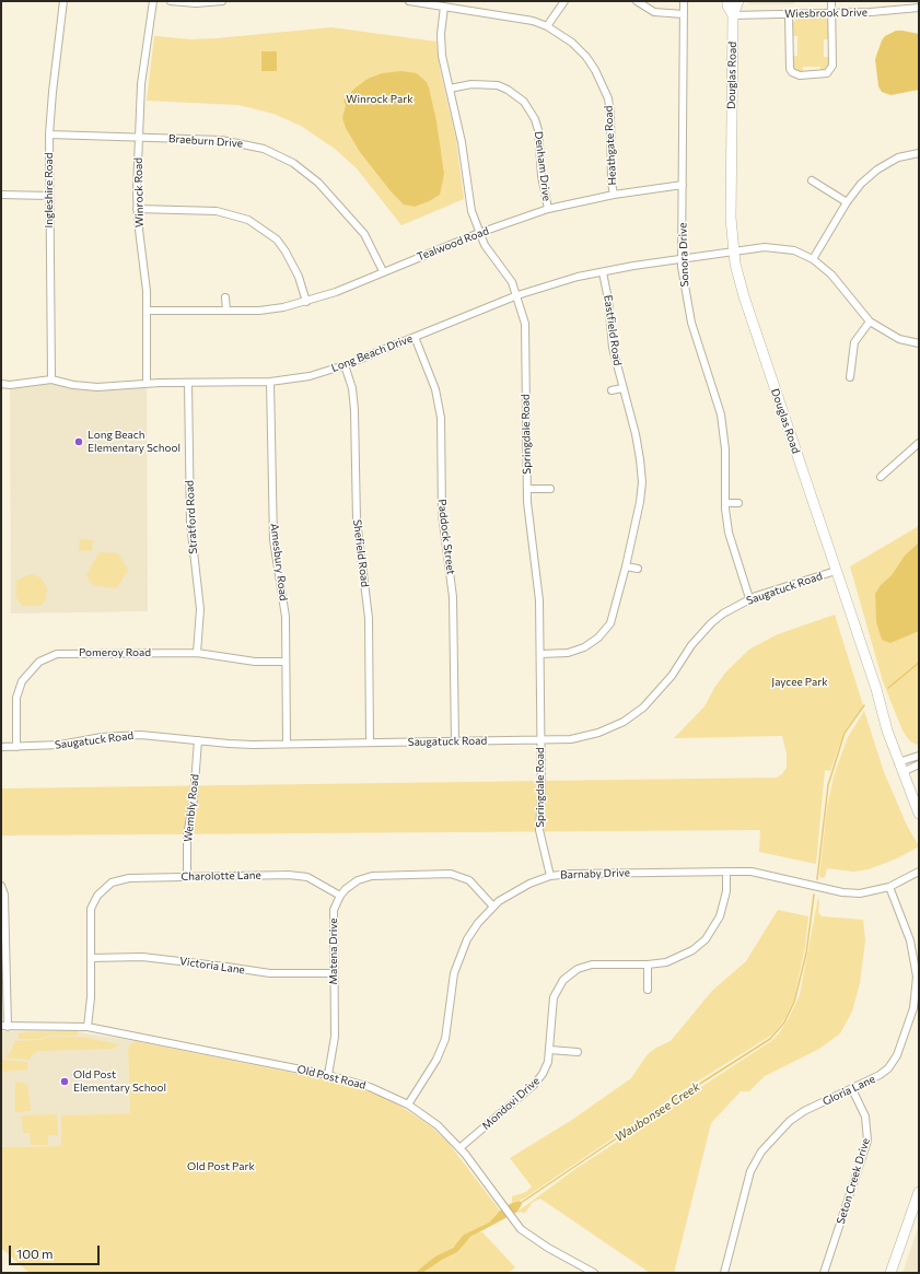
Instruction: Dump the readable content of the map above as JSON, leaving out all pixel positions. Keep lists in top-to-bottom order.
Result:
{
  "streets": {
    "street": [
      "Wiesbrook Drive",
      "Douglas Road",
      "Braeburn Drive",
      "Heathgate Road",
      "Denham Drive",
      "Ingleshire Road",
      "Winrock Road",
      "Tealwood Road",
      "Sonora Drive",
      "Eastfield Road",
      "Long Beach Drive",
      "Springdale Road",
      "Stratford Road",
      "Paddock Street",
      "Shefield Road",
      "Amesbury Road",
      "Saugatuck Road",
      "Pomeroy Road",
      "Wembly Road",
      "Barnaby Drive",
      "Charolotte Lane",
      "Matena Drive",
      "Victoria Lane",
      "Old Post Road",
      "Gloria Lane",
      "Mondovi Drive",
      "Seton Creek Drive"
    ]
  },
  "crossings": [
    ["Wiesbrook Drive", "Douglas Road"],
    ["Douglas Road", "Long Beach Drive"],
    ["Douglas Road", "Saugatuck Road"],
    ["Braeburn Drive", "Ingleshire Road"],
    ["Braeburn Drive", "Winrock Road"],
    ["Braeburn Drive", "Tealwood Road"],
    ["Heathgate Road", "Tealwood Road"],
    ["Heathgate Road", "Springdale Road"],
    ["Denham Drive", "Tealwood Road"],
    ["Denham Drive", "Springdale Road"],
    ["Ingleshire Road", "Long Beach Drive"],
    ["Winrock Road", "Tealwood Road"],
    ["Winrock Road", "Long Beach Drive"],
    ["Tealwood Road", "Sonora Drive"],
    ["Tealwood Road", "Springdale Road"],
    ["Sonora Drive", "Long Beach Drive"],
    ["Sonora Drive", "Saugatuck Road"],
    ["Eastfield Road", "Long Beach Drive"],
    ["Eastfield Road", "Springdale Road"],
    ["Long Beach Drive", "Springdale Road"],
    ["Long Beach Drive", "Stratford Road"],
    ["Long Beach Drive", "Paddock Street"],
    ["Long Beach Drive", "Shefield Road"],
    ["Long Beach Drive", "Amesbury Road"],
    ["Springdale Road", "Saugatuck Road"],
    ["Springdale Road", "Barnaby Drive"],
    ["Stratford Road", "Pomeroy Road"],
    ["Paddock Street", "Saugatuck Road"],
    ["Shefield Road", "Saugatuck Road"],
    ["Amesbury Road", "Saugatuck Road"],
    ["Amesbury Road", "Pomeroy Road"],
    ["Saugatuck Road", "Pomeroy Road"],
    ["Saugatuck Road", "Wembly Road"],
    ["Wembly Road", "Charolotte Lane"],
    ["Barnaby Drive", "Old Post Road"],
    ["Barnaby Drive", "Gloria Lane"],
    ["Barnaby Drive", "Mondovi Drive"],
    ["Charolotte Lane", "Matena Drive"],
    ["Charolotte Lane", "Victoria Lane"],
    ["Charolotte Lane", "Old Post Road"],
    ["Matena Drive", "Victoria Lane"],
    ["Matena Drive", "Old Post Road"],
    ["Old Post Road", "Mondovi Drive"],
    ["Gloria Lane", "Seton Creek Drive"]
  ],
  "water": ["Waubonsee Creek"],
  "parks": ["Winrock Park", "Jaycee Park", "Old Post Park"],
  "places": ["Long Beach Elementary School", "Old Post Elementary School"],
  "scale_bar": "100 m"
}
